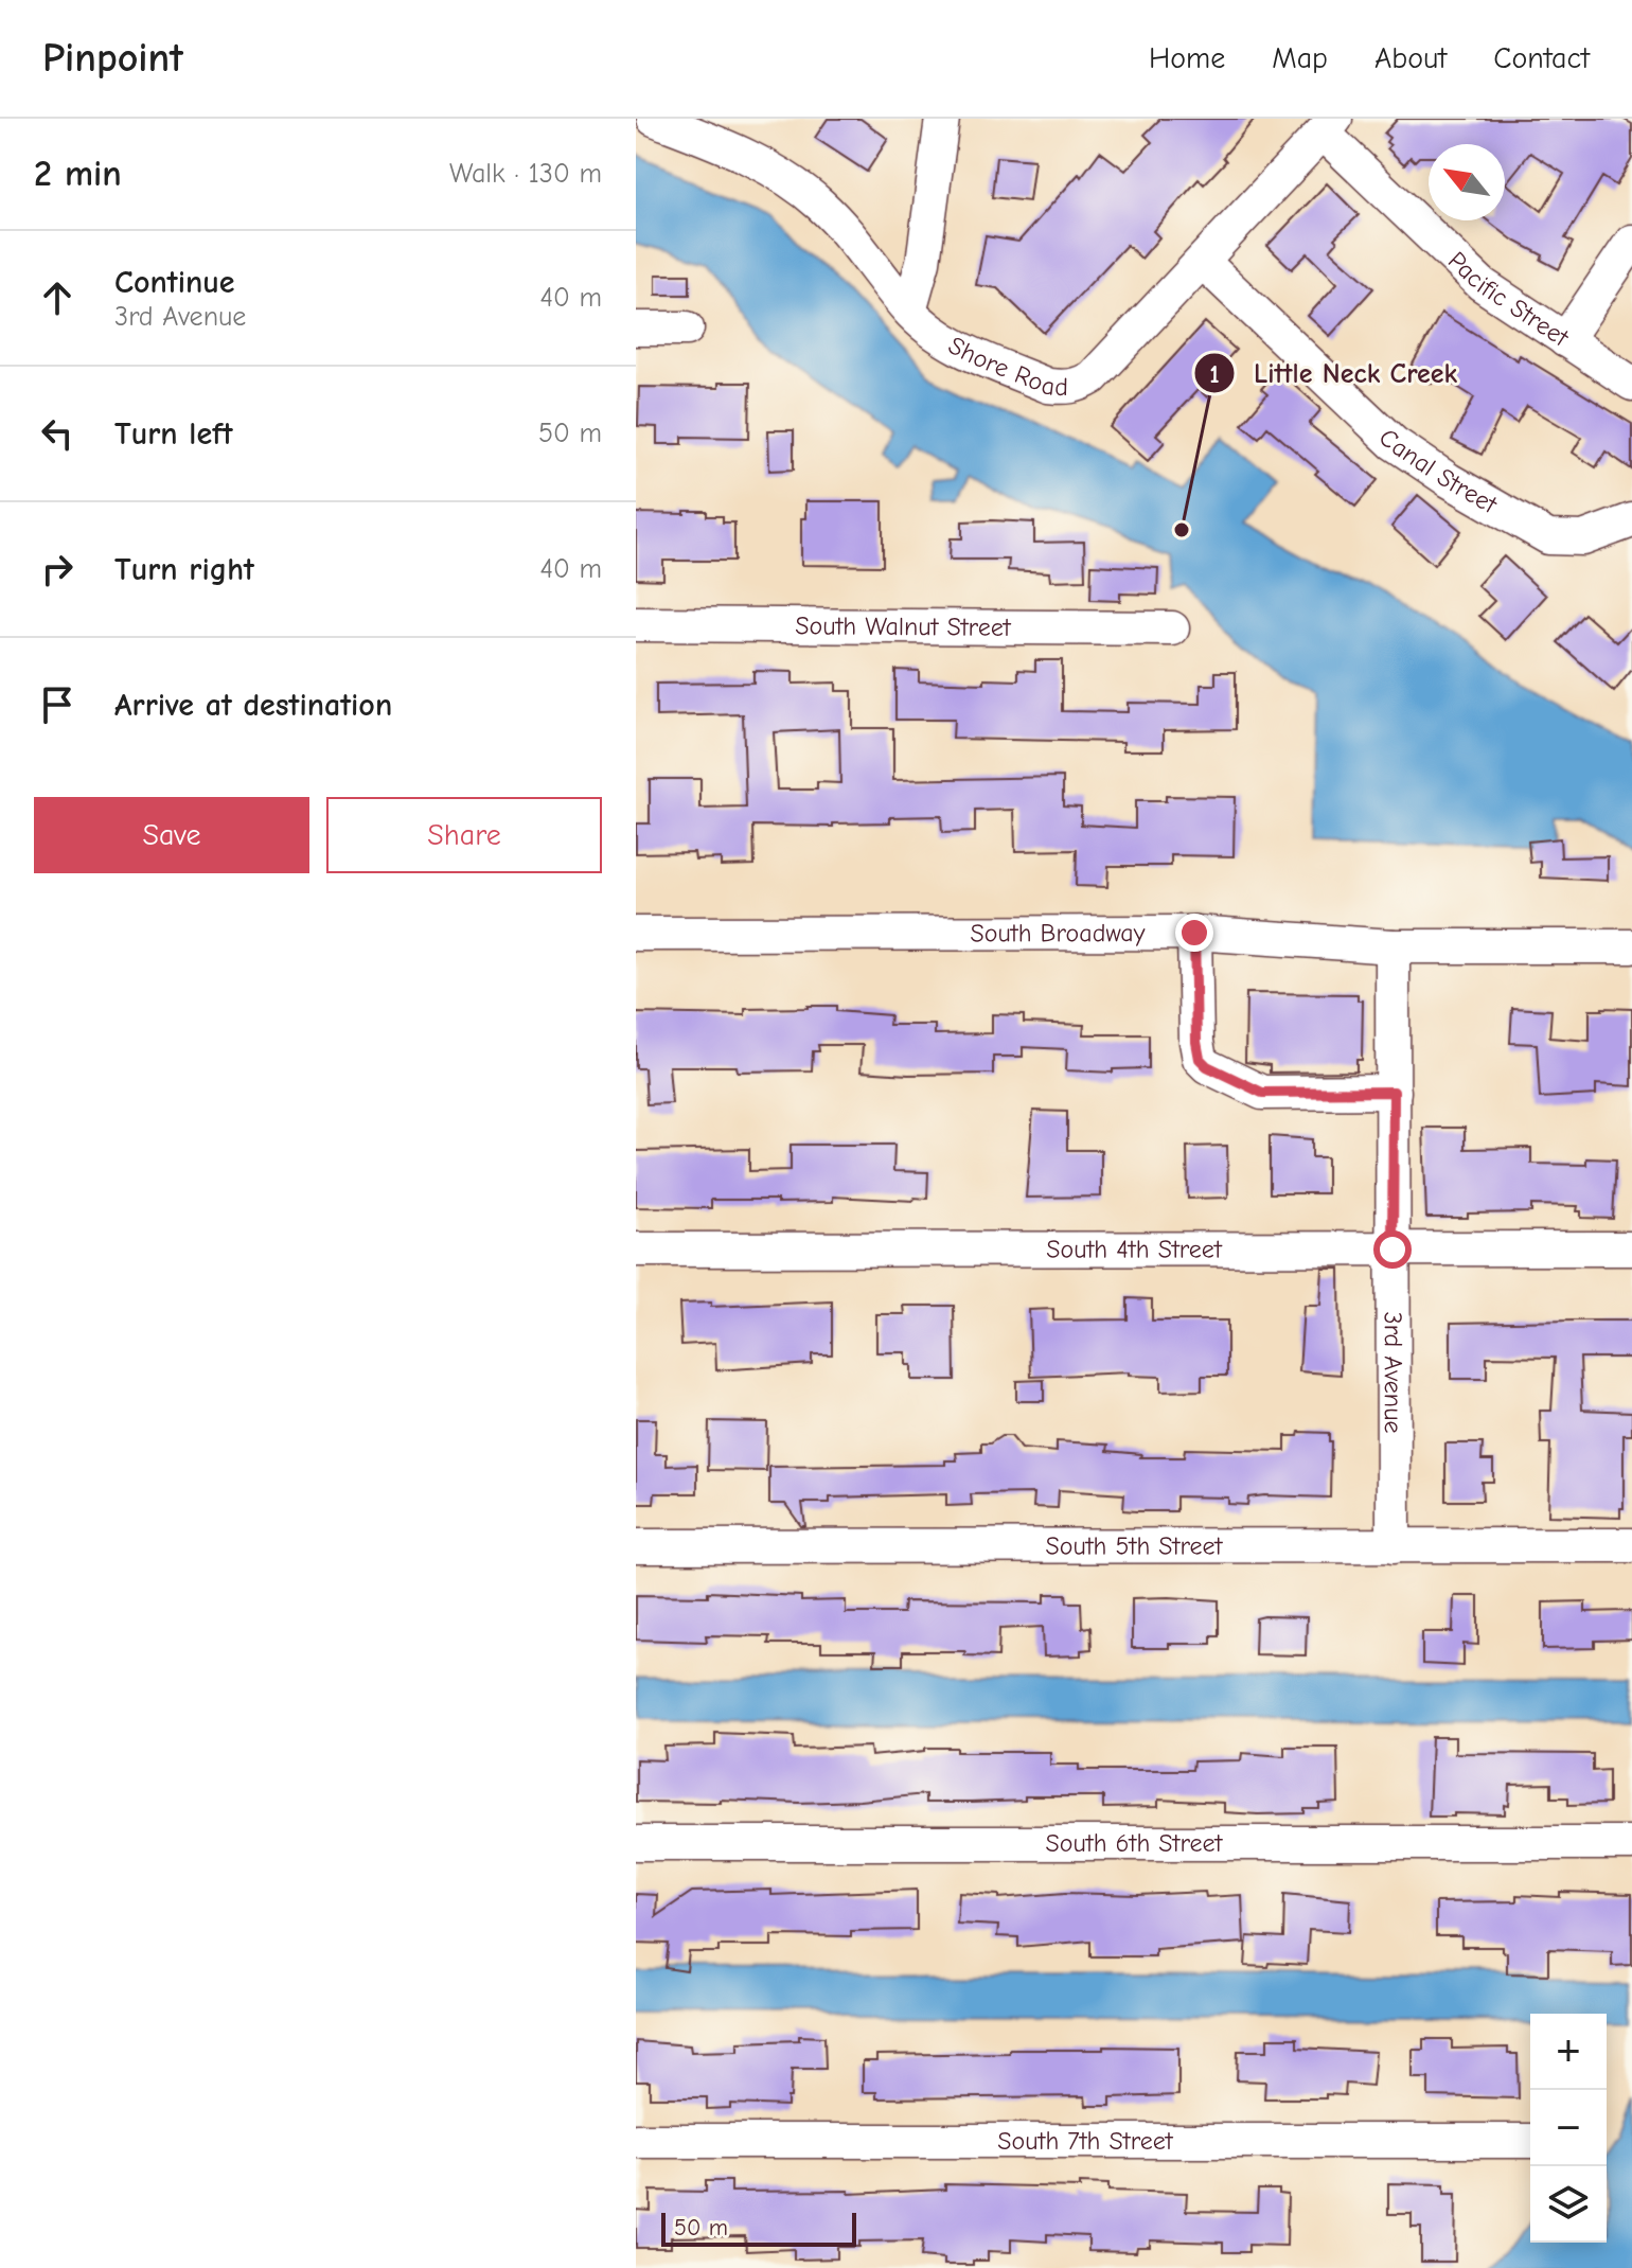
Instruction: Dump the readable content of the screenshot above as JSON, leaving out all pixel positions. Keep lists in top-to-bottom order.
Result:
{
  "streets": {
    "street": [
      "Pacific Street",
      "Shore Road",
      "Canal Street",
      "South Walnut Street",
      "South Broadway",
      "South 4th Street",
      "3rd Avenue",
      "South 5th Street",
      "South 6th Street",
      "South 7th Street"
    ]
  },
  "crossings": [
    ["Pacific Street", "Shore Road"],
    ["Shore Road", "Canal Street"],
    ["South Broadway", "3rd Avenue"],
    ["South 4th Street", "3rd Avenue"],
    ["3rd Avenue", "South 5th Street"]
  ],
  "places": ["Little Neck Creek"],
  "scale_bar": "50 m",
  "north": "top left",
  "page": {
    "header": "Pinpoint",
    "nav": [
      "Home",
      "Map",
      "About",
      "Contact"
    ],
    "heading": ["2 min", "Walk · 130 m"],
    "list": [
      ["Continue", "3rd Avenue", "40 m"],
      ["Turn left", "50 m"],
      ["Turn right", "40 m"],
      "Arrive at destination"
    ],
    "buttons": ["Save", "Share"],
    "map_buttons": ["+", "−"],
    "scale": "50 m"
  }
}
